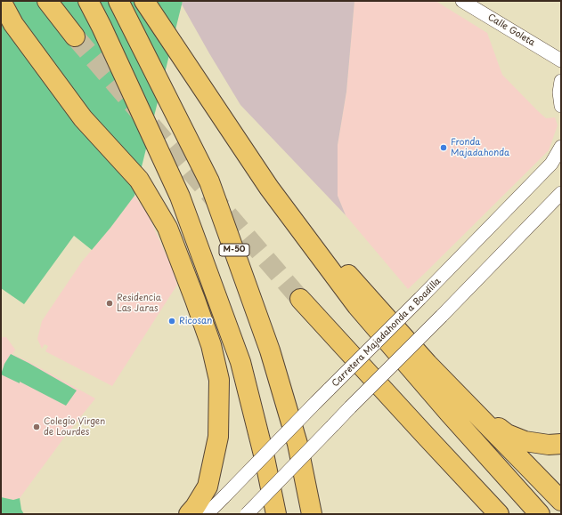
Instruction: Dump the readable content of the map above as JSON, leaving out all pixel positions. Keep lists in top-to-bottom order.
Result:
{
  "streets": {
    "highway": ["M-50"],
    "street": ["Calle Goleta", "Carretera Majadahonda a Boadilla"]
  },
  "places": [
    "Fronda Majadahonda",
    "Residencia Las Jaras",
    "Ricosan",
    "Colegio Virgen de Lourdes"
  ]
}
